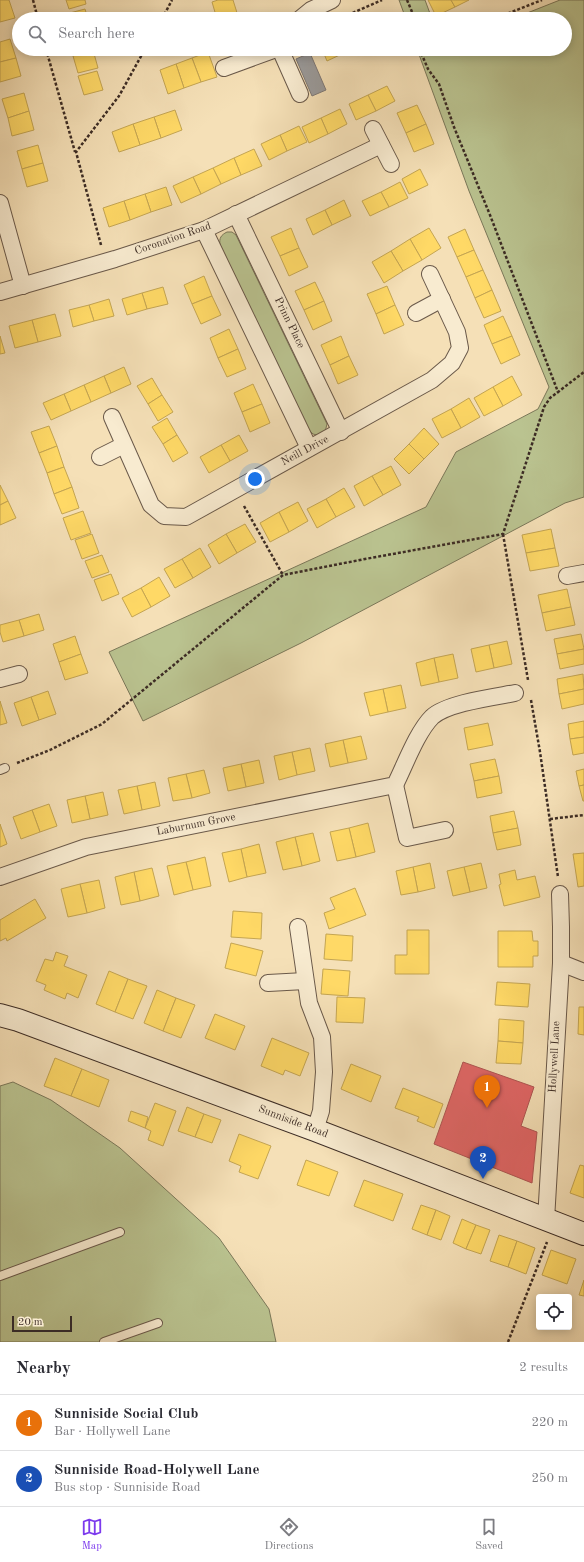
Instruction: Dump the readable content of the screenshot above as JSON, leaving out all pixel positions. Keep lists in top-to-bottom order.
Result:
{
  "streets": {
    "main road": ["Sunniside Road"],
    "street": [
      "Coronation Road",
      "Prinn Place",
      "Neill Drive",
      "Laburnum Grove",
      "Hollywell Lane"
    ]
  },
  "crossings": [
    ["Coronation Road", "Prinn Place"],
    ["Prinn Place", "Neill Drive"],
    ["Hollywell Lane", "Sunniside Road"]
  ],
  "scale_bar": "20 m",
  "page": {
    "search": "Search here",
    "pins": ["1", "2"],
    "scale": "20 m",
    "heading": ["Nearby", "2 results"],
    "list": [
      {
        "mark": "1",
        "name": "Sunniside Social Club",
        "note": "Bar · Hollywell Lane",
        "value": "220 m"
      },
      {
        "mark": "2",
        "name": "Sunniside Road-Holywell Lane",
        "note": "Bus stop · Sunniside Road",
        "value": "250 m"
      }
    ],
    "nav": ["Map", "Directions", "Saved"]
  }
}
